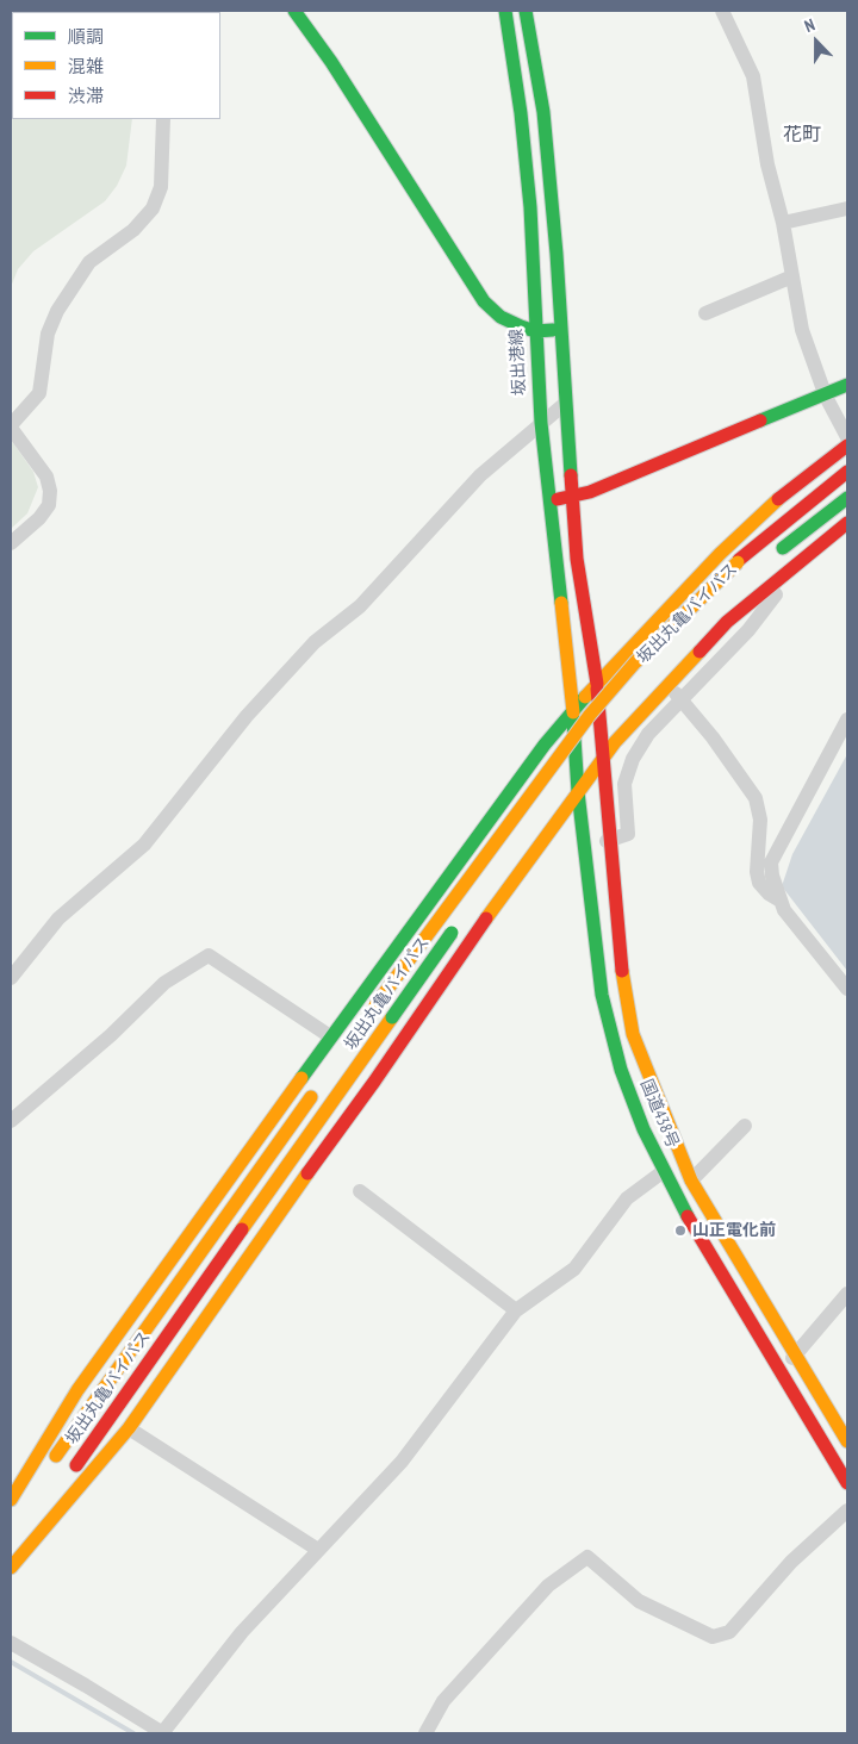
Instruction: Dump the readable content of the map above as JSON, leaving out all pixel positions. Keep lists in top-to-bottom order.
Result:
{
  "streets": {
    "main road": ["坂出港線", "坂出丸亀バイパス", "国道438号"]
  },
  "crossings": [
    ["坂出港線", "国道438号"]
  ],
  "districts": ["花町"],
  "places": ["山正電化前"],
  "legend": ["順調", "混雑", "渋滞"],
  "north": "top"
}
